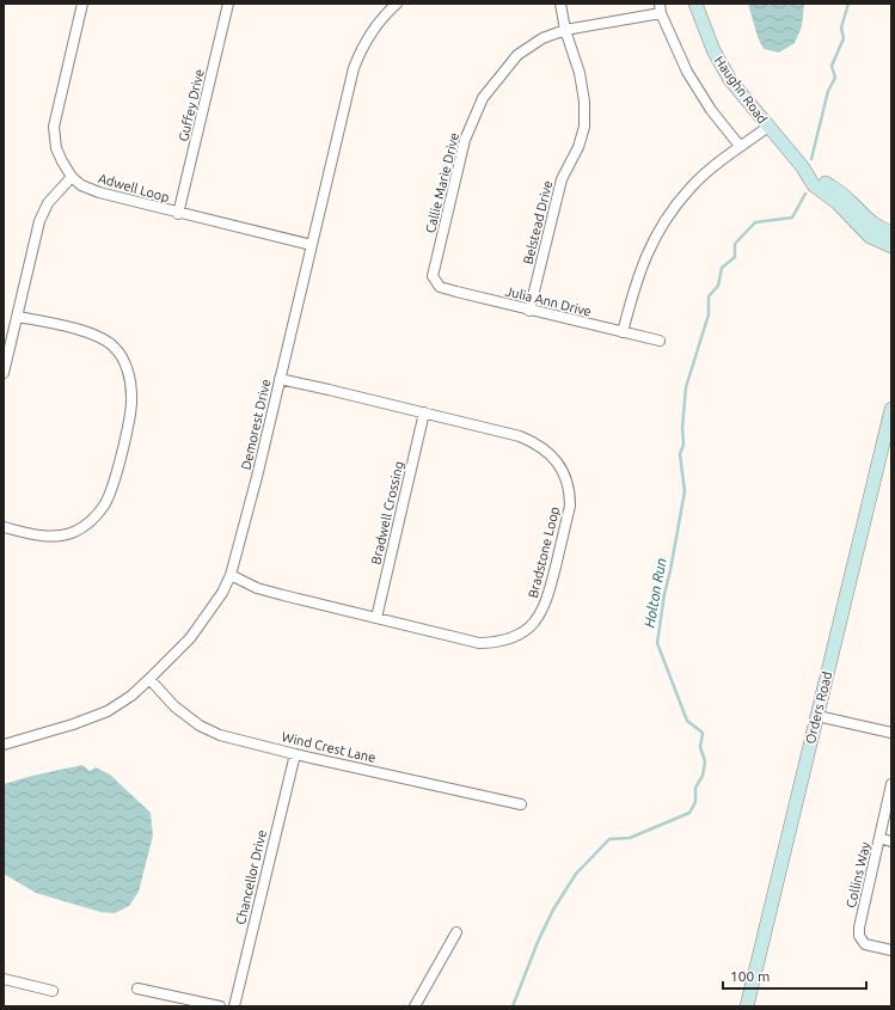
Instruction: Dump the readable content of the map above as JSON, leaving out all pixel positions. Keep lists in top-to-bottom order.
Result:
{
  "streets": {
    "street": [
      "Haughn Road",
      "Guffey Drive",
      "Callie Marie Drive",
      "Adwell Loop",
      "Belstead Drive",
      "Julia Ann Drive",
      "Demorest Drive",
      "Bradwell Crossing",
      "Bradstone Loop",
      "Orders Road",
      "Wind Crest Lane",
      "Collins Way",
      "Chancellor Drive"
    ]
  },
  "crossings": [
    ["Guffey Drive", "Adwell Loop"],
    ["Callie Marie Drive", "Belstead Drive"],
    ["Callie Marie Drive", "Julia Ann Drive"],
    ["Adwell Loop", "Demorest Drive"],
    ["Belstead Drive", "Julia Ann Drive"],
    ["Demorest Drive", "Bradstone Loop"],
    ["Demorest Drive", "Wind Crest Lane"],
    ["Bradwell Crossing", "Bradstone Loop"],
    ["Wind Crest Lane", "Chancellor Drive"]
  ],
  "water": ["Holton Run"],
  "scale_bar": "100 m"
}
